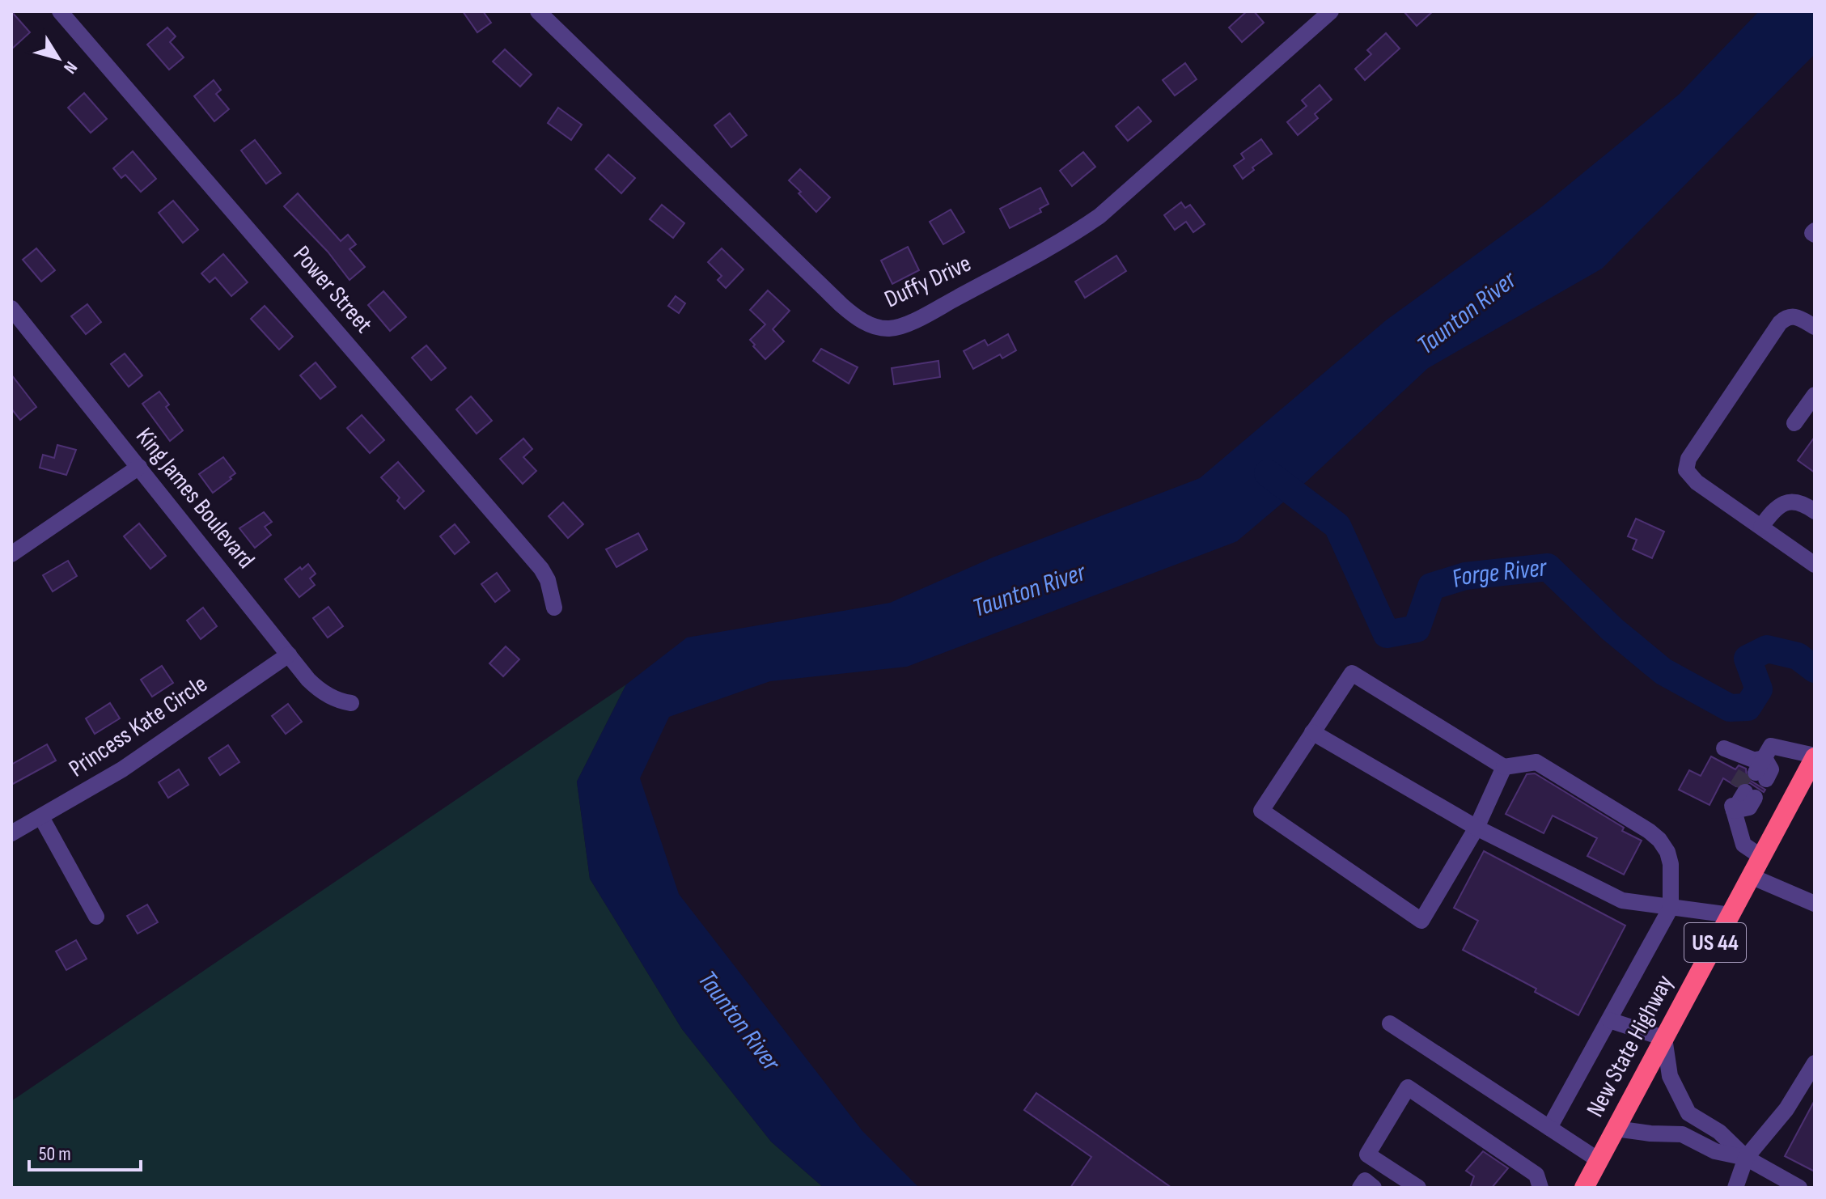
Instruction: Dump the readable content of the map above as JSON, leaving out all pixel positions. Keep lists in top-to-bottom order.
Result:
{
  "streets": {
    "highway": ["US 44", "New State Highway"],
    "street": [
      "Duffy Drive",
      "Power Street",
      "King James Boulevard",
      "Princess Kate Circle"
    ]
  },
  "crossings": [
    ["King James Boulevard", "Princess Kate Circle"]
  ],
  "water": ["Taunton River", "Forge River"],
  "scale_bar": "50 m",
  "north": "bottom right"
}
